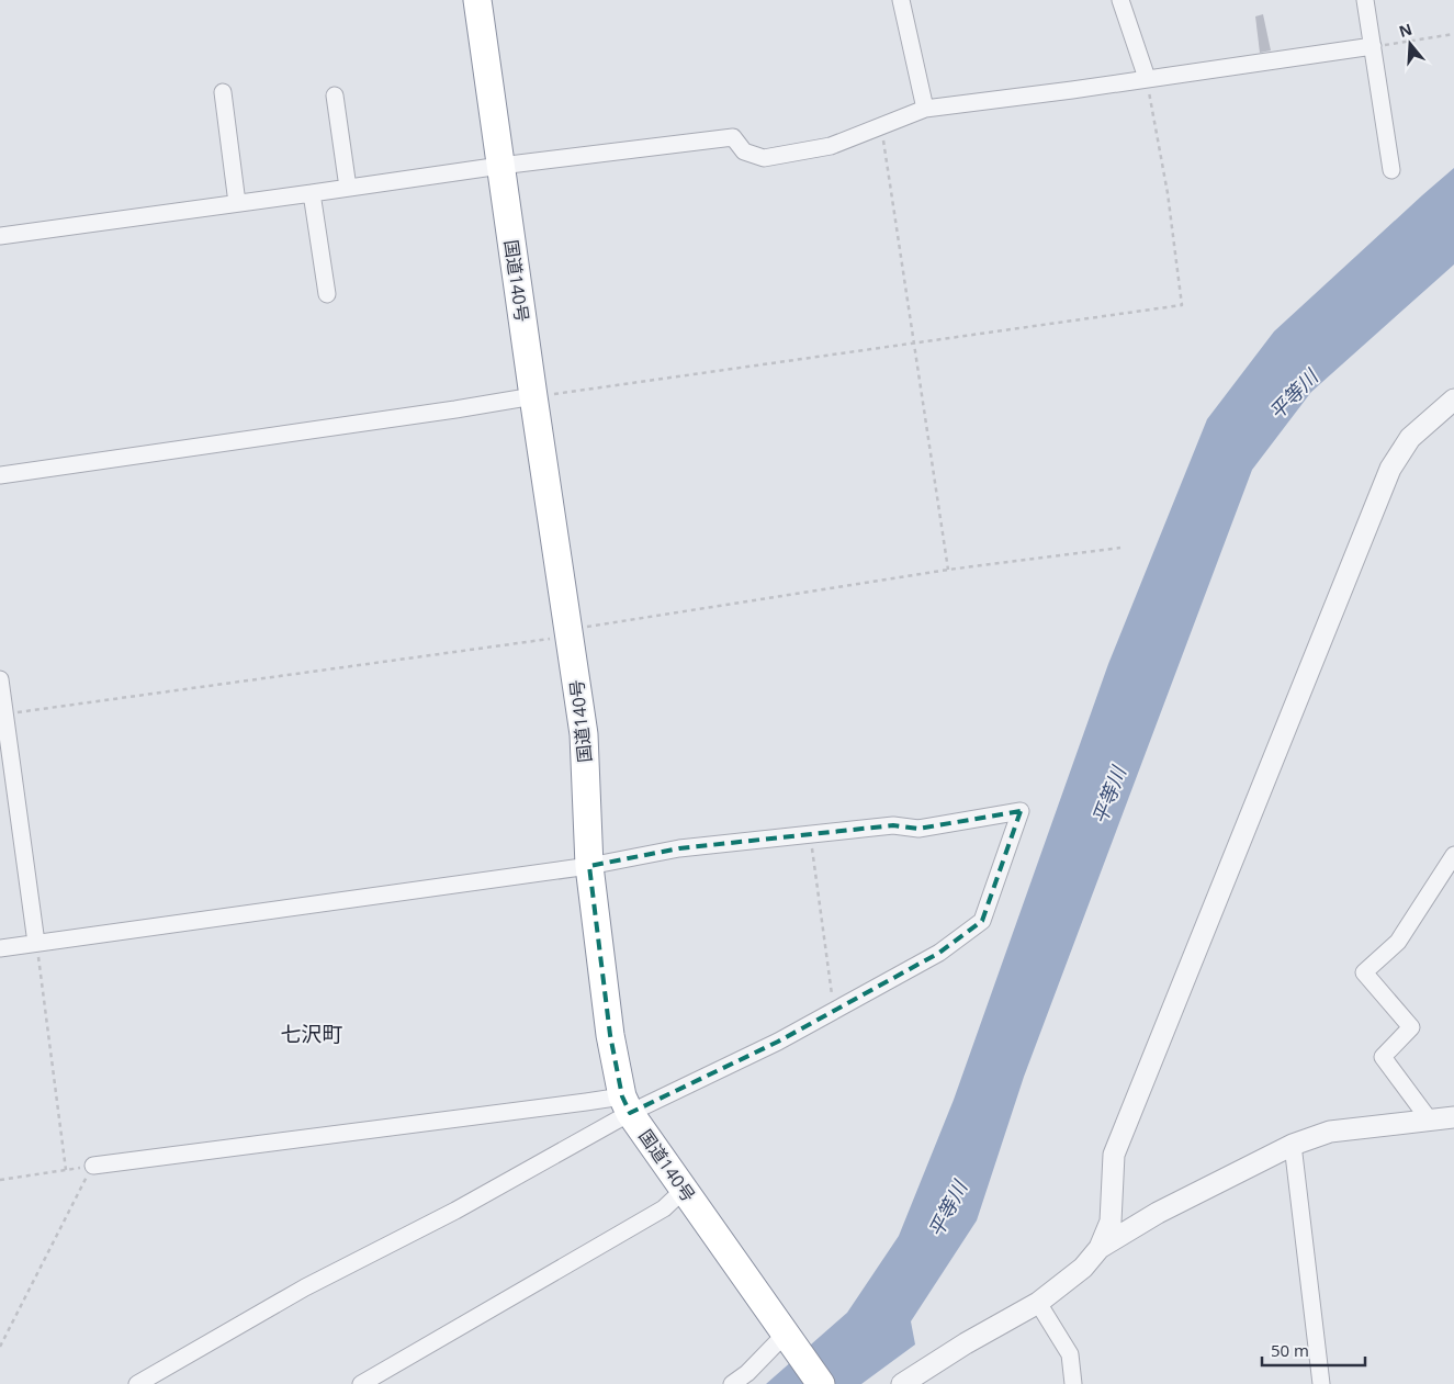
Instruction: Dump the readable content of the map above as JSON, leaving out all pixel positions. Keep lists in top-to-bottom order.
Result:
{
  "streets": {
    "highway": ["国道140号"]
  },
  "districts": ["七沢町"],
  "water": ["平等川"],
  "scale_bar": "50 m",
  "north": "top"
}
